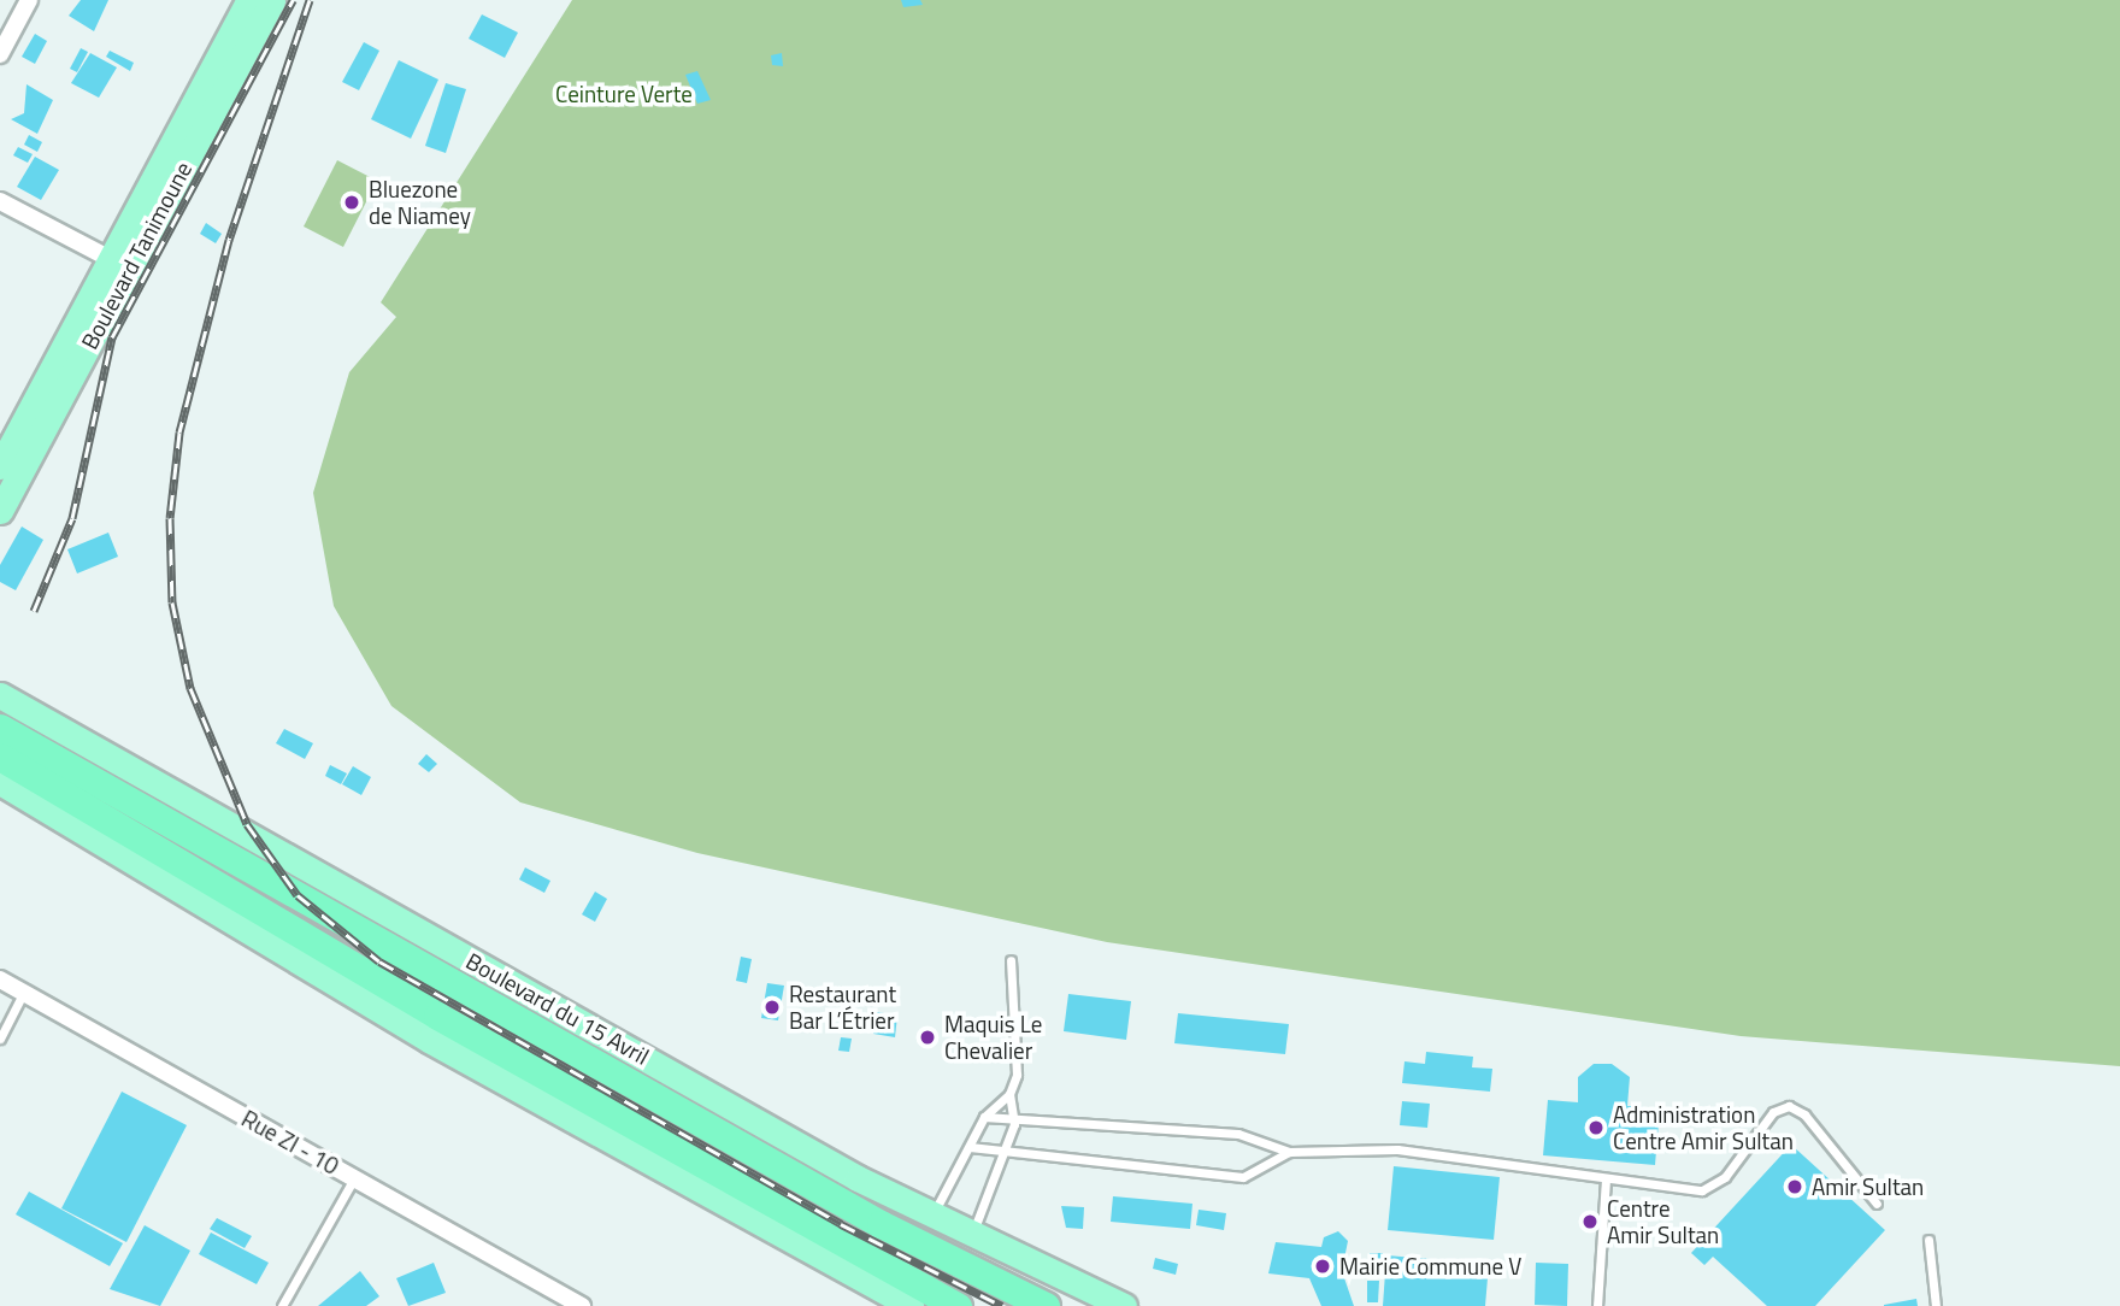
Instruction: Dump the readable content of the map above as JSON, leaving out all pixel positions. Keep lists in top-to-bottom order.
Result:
{
  "streets": {
    "highway": ["Boulevard du 15 Avril"],
    "main road": ["Boulevard Tanimoune"],
    "street": ["Rue ZI - 10"]
  },
  "parks": ["Ceinture Verte"],
  "places": [
    "Bluezone de Niamey",
    "Restaurant Bar L’Étrier",
    "Maquis Le Chevalier",
    "Administration Centre Amir Sultan",
    "Amir Sultan",
    "Centre Amir Sultan",
    "Mairie Commune V"
  ]
}
